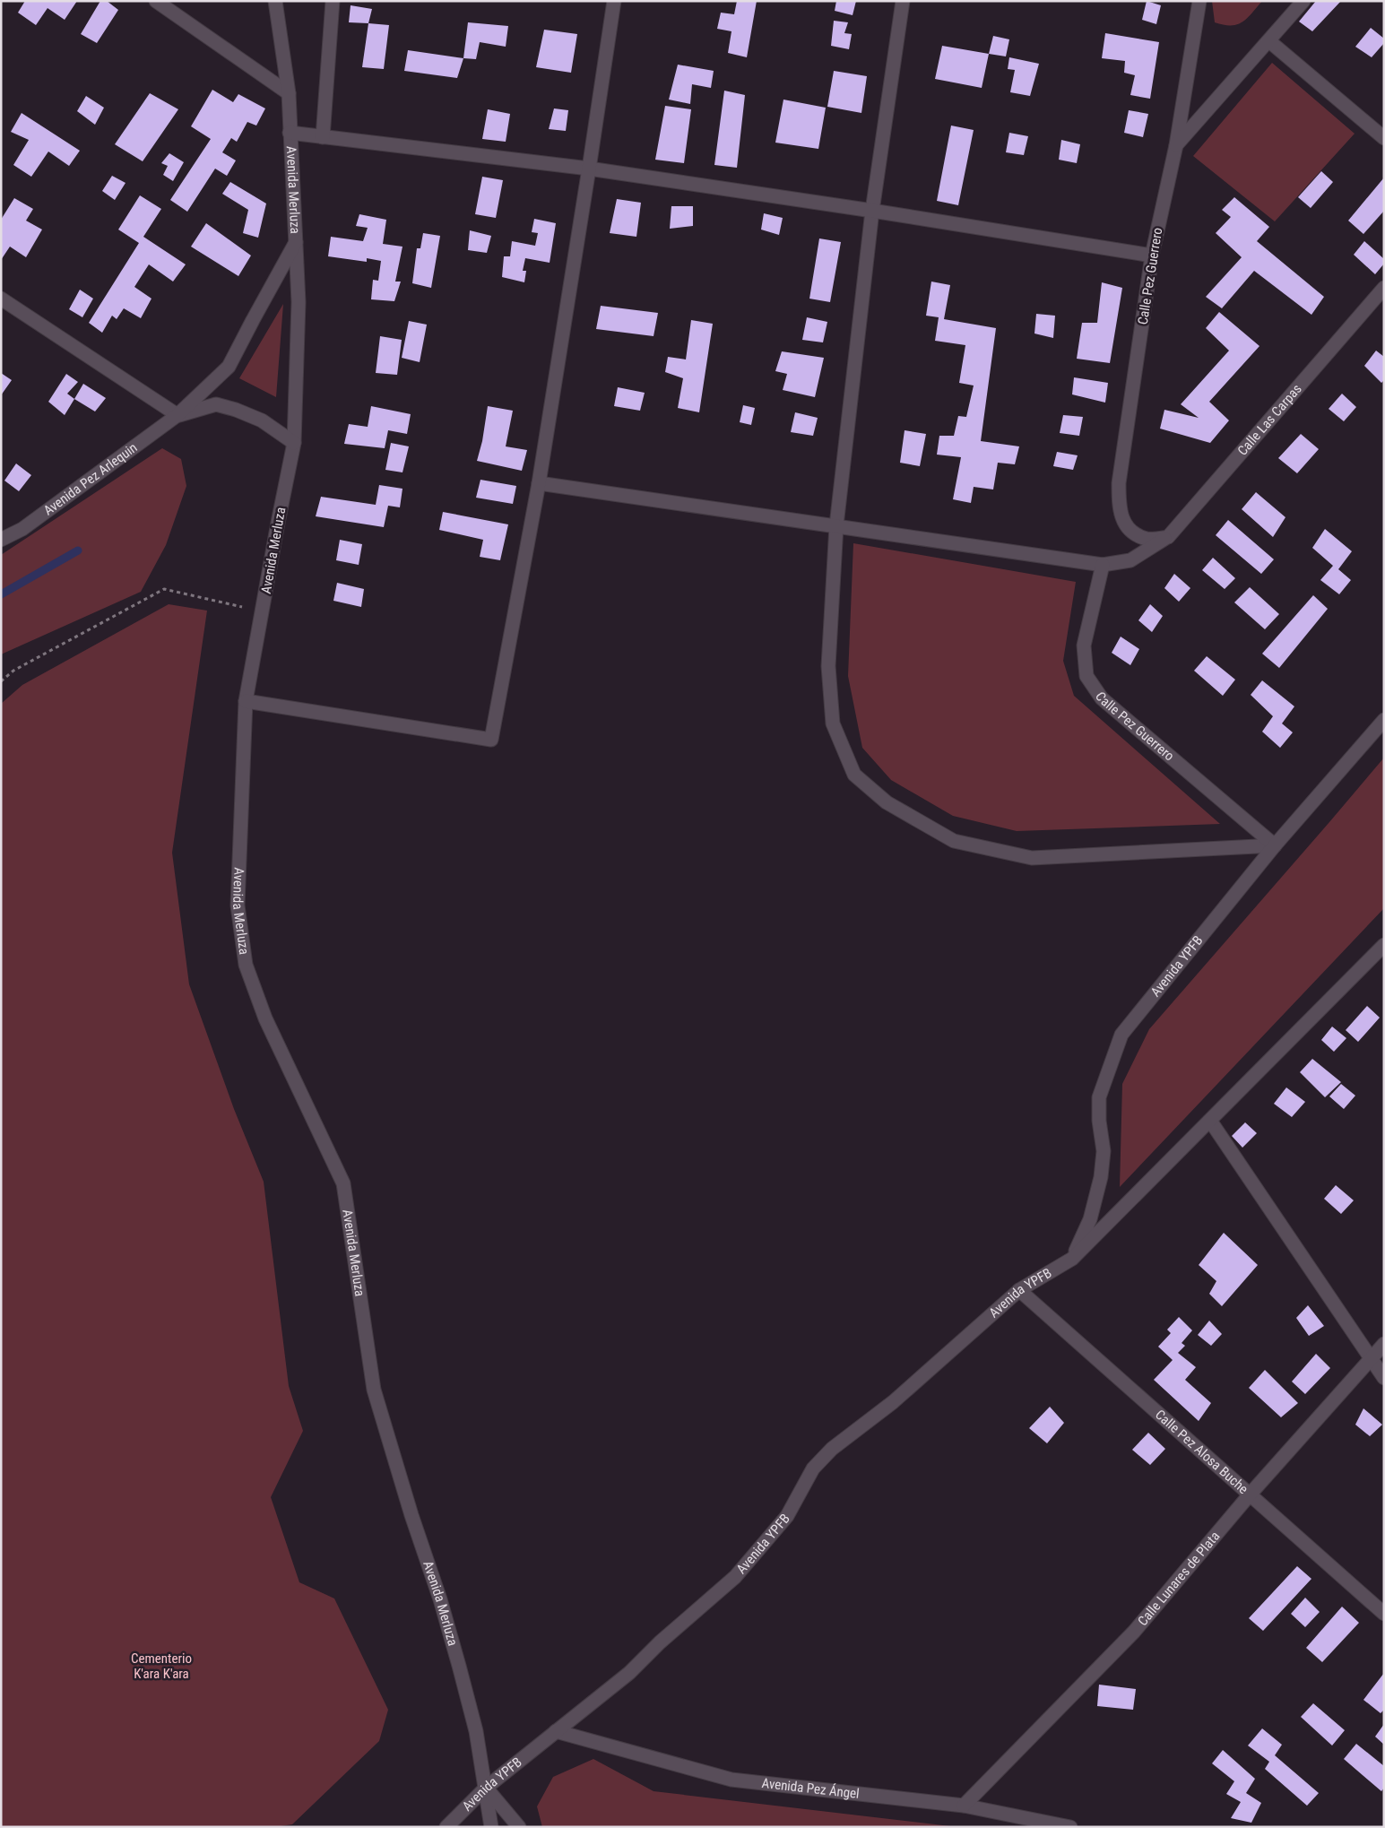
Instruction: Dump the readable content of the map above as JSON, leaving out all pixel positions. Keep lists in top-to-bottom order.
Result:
{
  "streets": {
    "street": [
      "Avenida Merluza",
      "Calle Pez Guerrero",
      "Calle Las Carpas",
      "Avenida Pez Arlequin",
      "Avenida YPFB",
      "Calle Pez Alosa Buche",
      "Calle Lunares de Plata",
      "Avenida Pez Ángel"
    ]
  },
  "crossings": [
    ["Avenida Merluza", "Avenida Pez Arlequin"],
    ["Avenida Merluza", "Avenida YPFB"],
    ["Calle Pez Guerrero", "Calle Las Carpas"],
    ["Calle Pez Guerrero", "Avenida YPFB"],
    ["Avenida YPFB", "Calle Pez Alosa Buche"],
    ["Avenida YPFB", "Avenida Pez Ángel"],
    ["Calle Pez Alosa Buche", "Calle Lunares de Plata"],
    ["Calle Lunares de Plata", "Avenida Pez Ángel"]
  ],
  "parks": ["Cementerio K'ara K'ara"]
}
